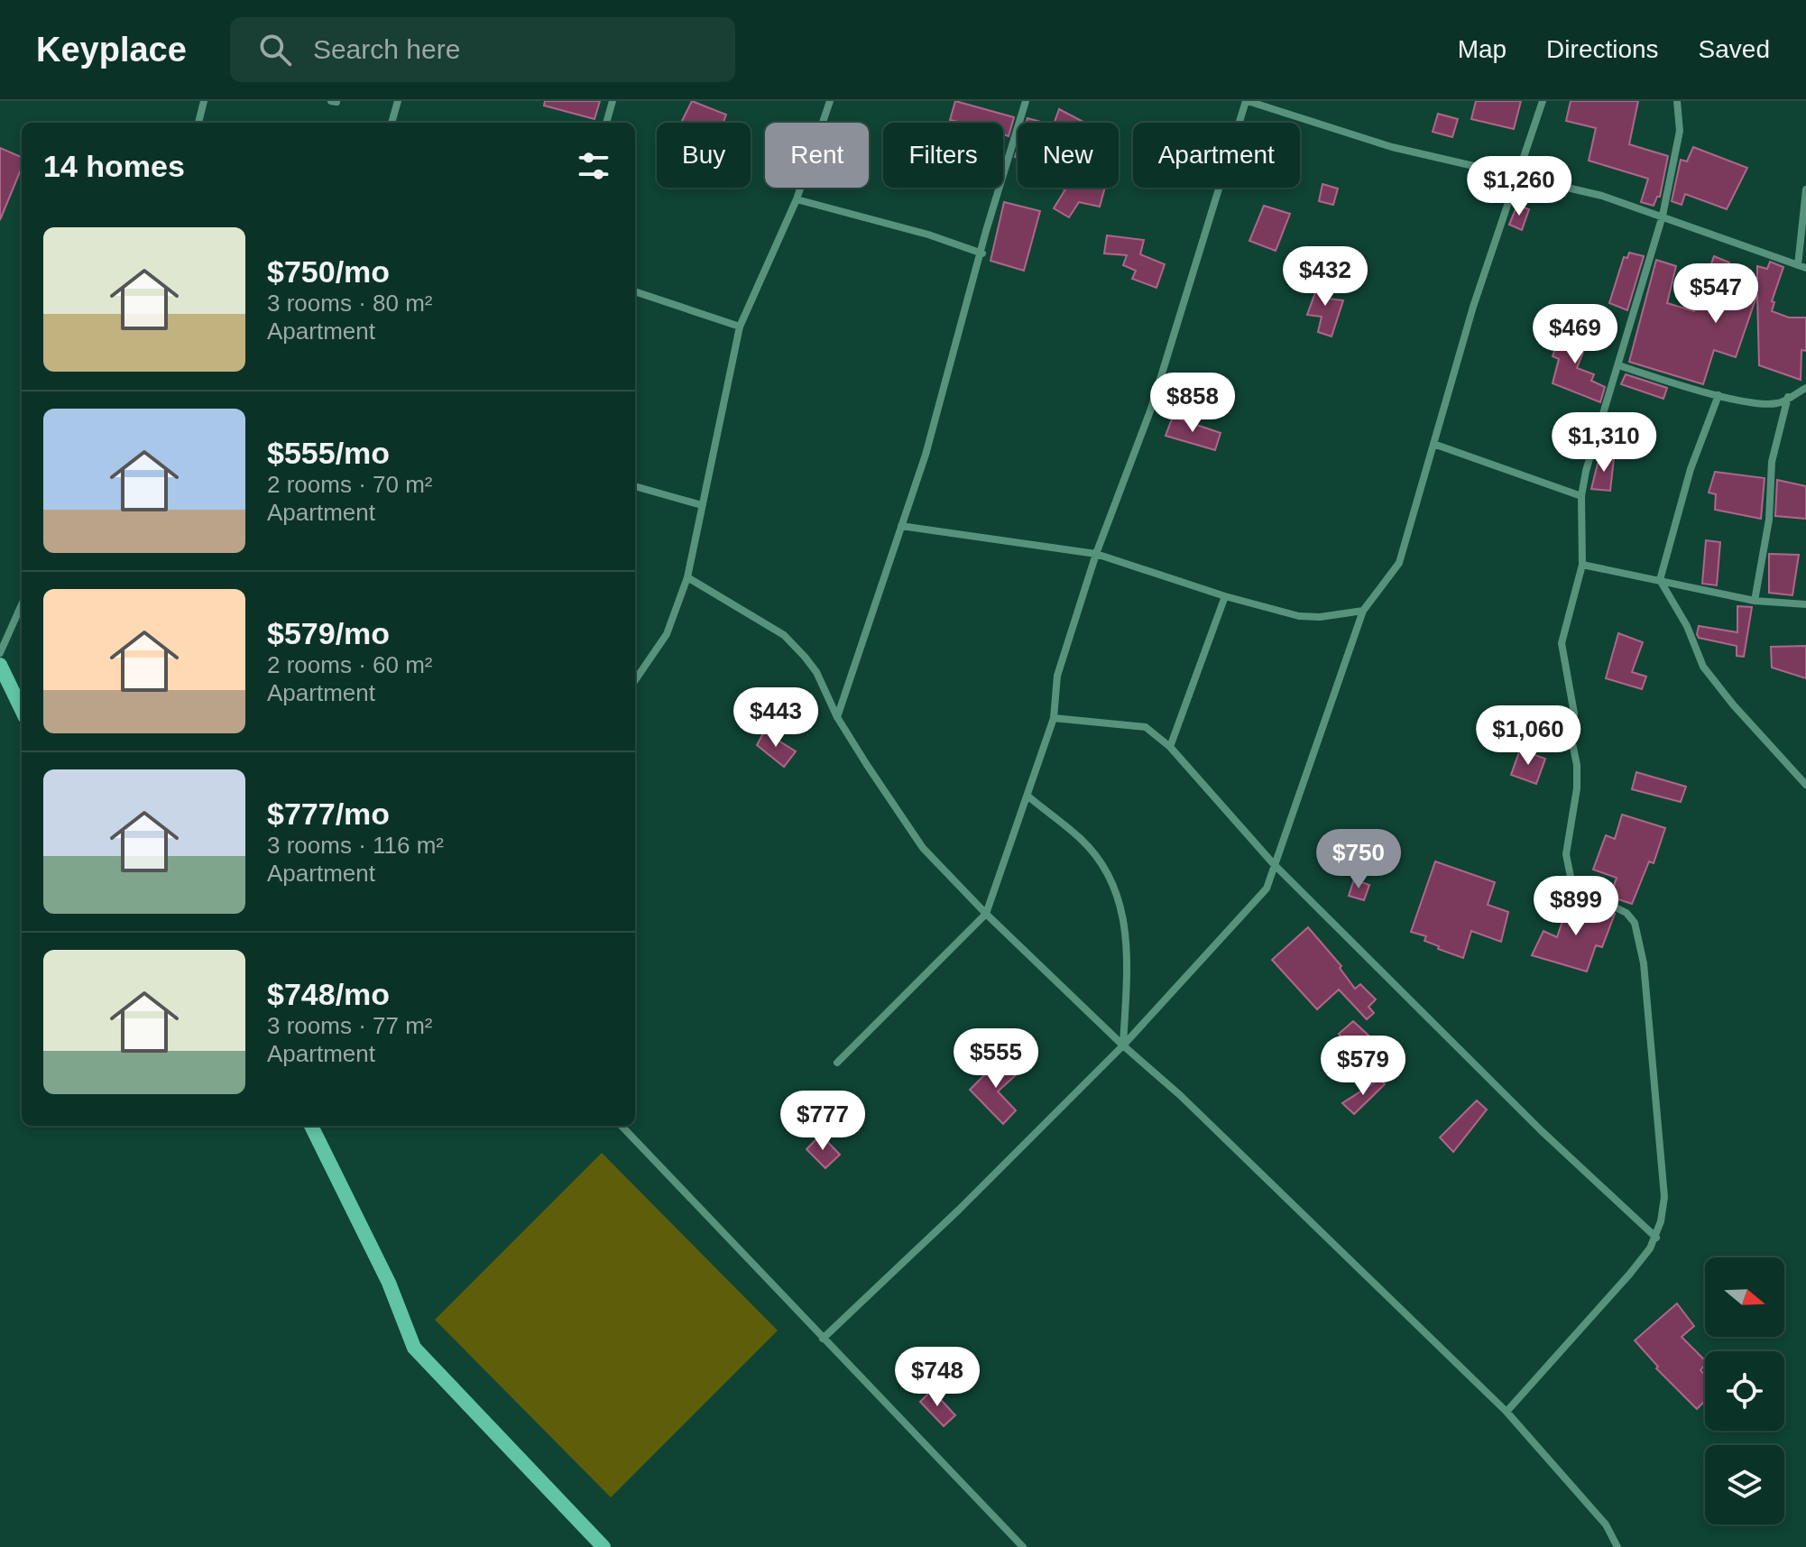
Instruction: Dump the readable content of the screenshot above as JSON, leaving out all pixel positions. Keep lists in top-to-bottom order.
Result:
{
  "north": "right",
  "page": {
    "header": "Keyplace",
    "search": "Search here",
    "nav": ["Map", "Directions", "Saved"],
    "chip": [
      "Buy",
      "Rent",
      "Filters",
      "New",
      "Apartment"
    ],
    "heading": "14 homes",
    "price": [
      "$1,260",
      "$432",
      "$547",
      "$469",
      "$858",
      "$1,310",
      "$443",
      "$1,060",
      "$750",
      "$899",
      "$555",
      "$579",
      "$777",
      "$748"
    ],
    "list": [
      {
        "name": "$750/mo",
        "note": "3 rooms · 80 m² · Apartment"
      },
      {
        "name": "$555/mo",
        "note": "2 rooms · 70 m² · Apartment"
      },
      {
        "name": "$579/mo",
        "note": "2 rooms · 60 m² · Apartment"
      },
      {
        "name": "$777/mo",
        "note": "3 rooms · 116 m² · Apartment"
      },
      {
        "name": "$748/mo",
        "note": "3 rooms · 77 m² · Apartment"
      }
    ]
  }
}
